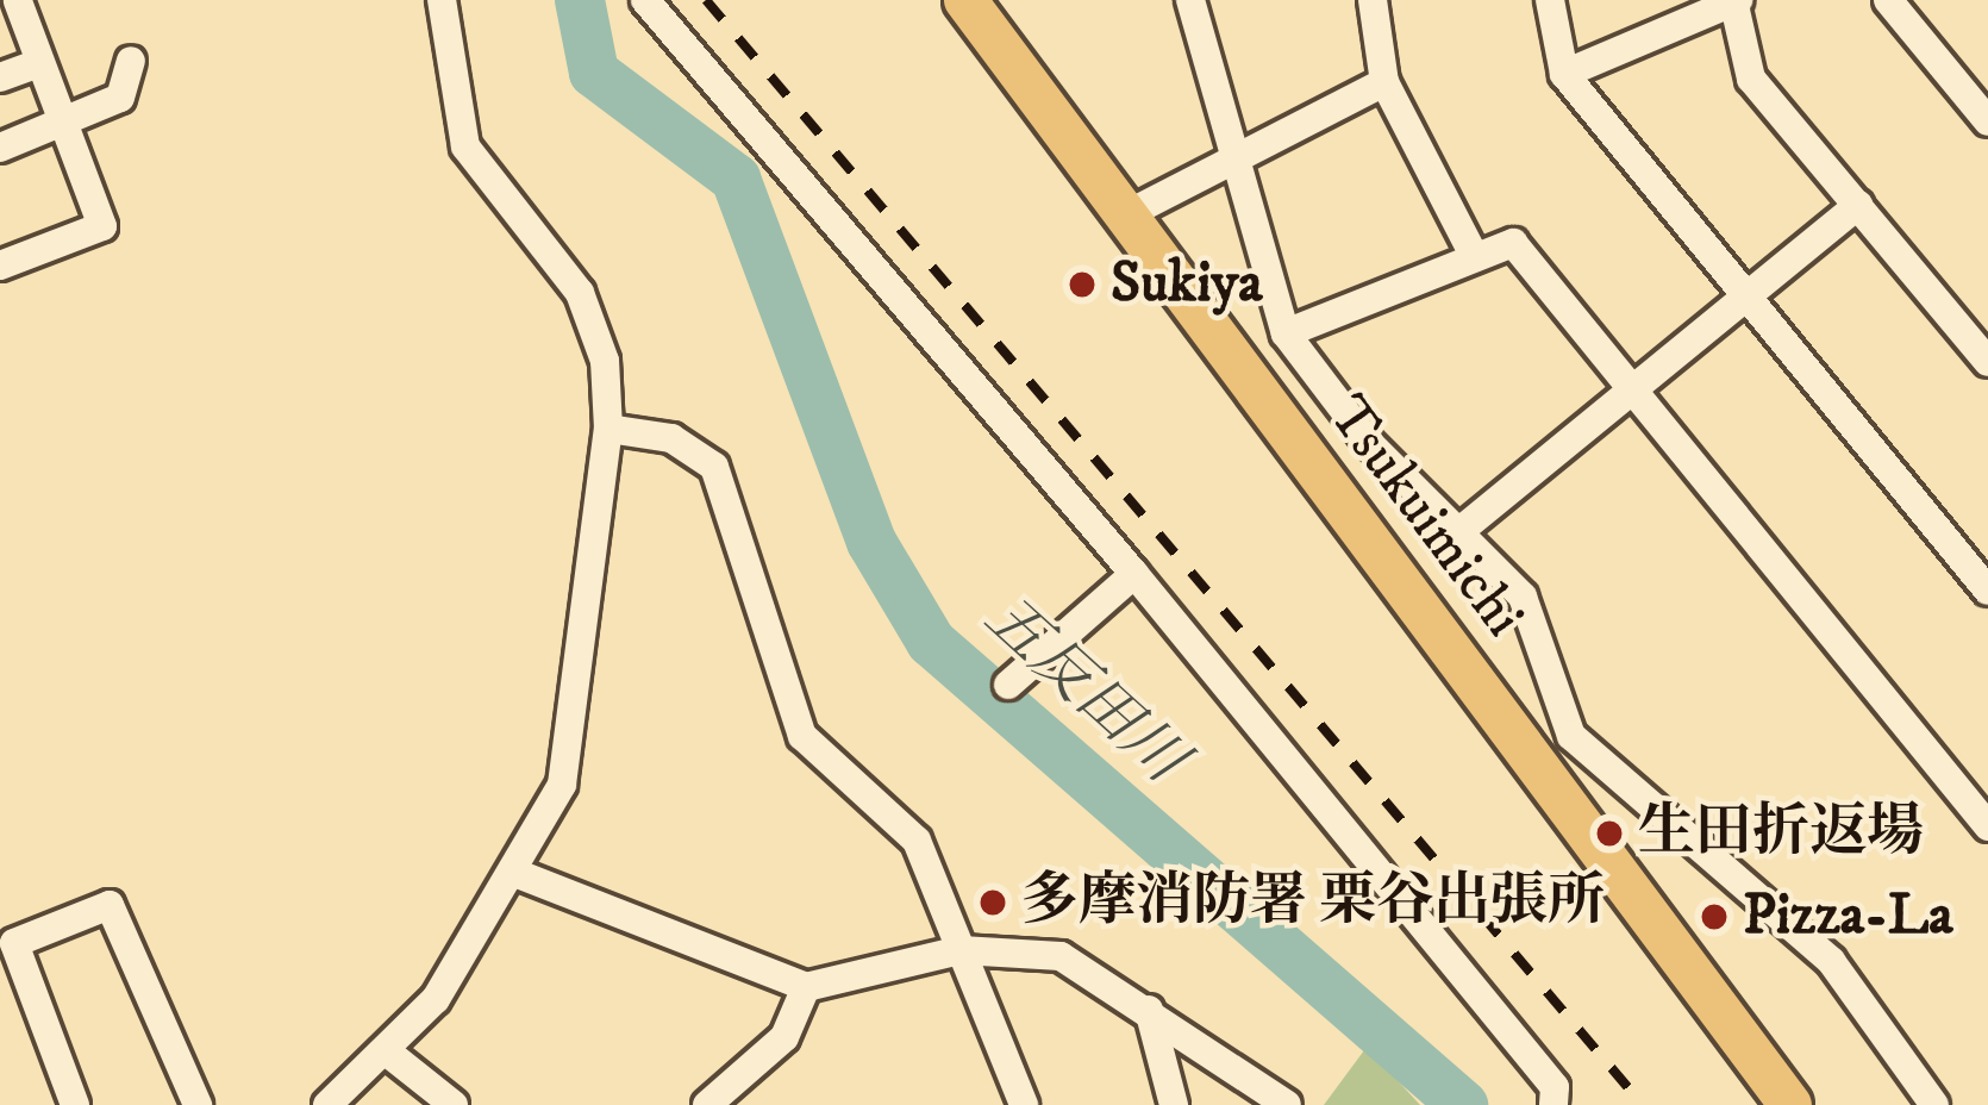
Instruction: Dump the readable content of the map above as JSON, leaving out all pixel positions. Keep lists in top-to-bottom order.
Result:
{
  "streets": {
    "main road": ["Tsukuimichi"]
  },
  "water": ["五反田川"],
  "places": [
    "Sukiya",
    "生田折返場",
    "多摩消防署 栗谷出張所",
    "Pizza-La"
  ]
}
